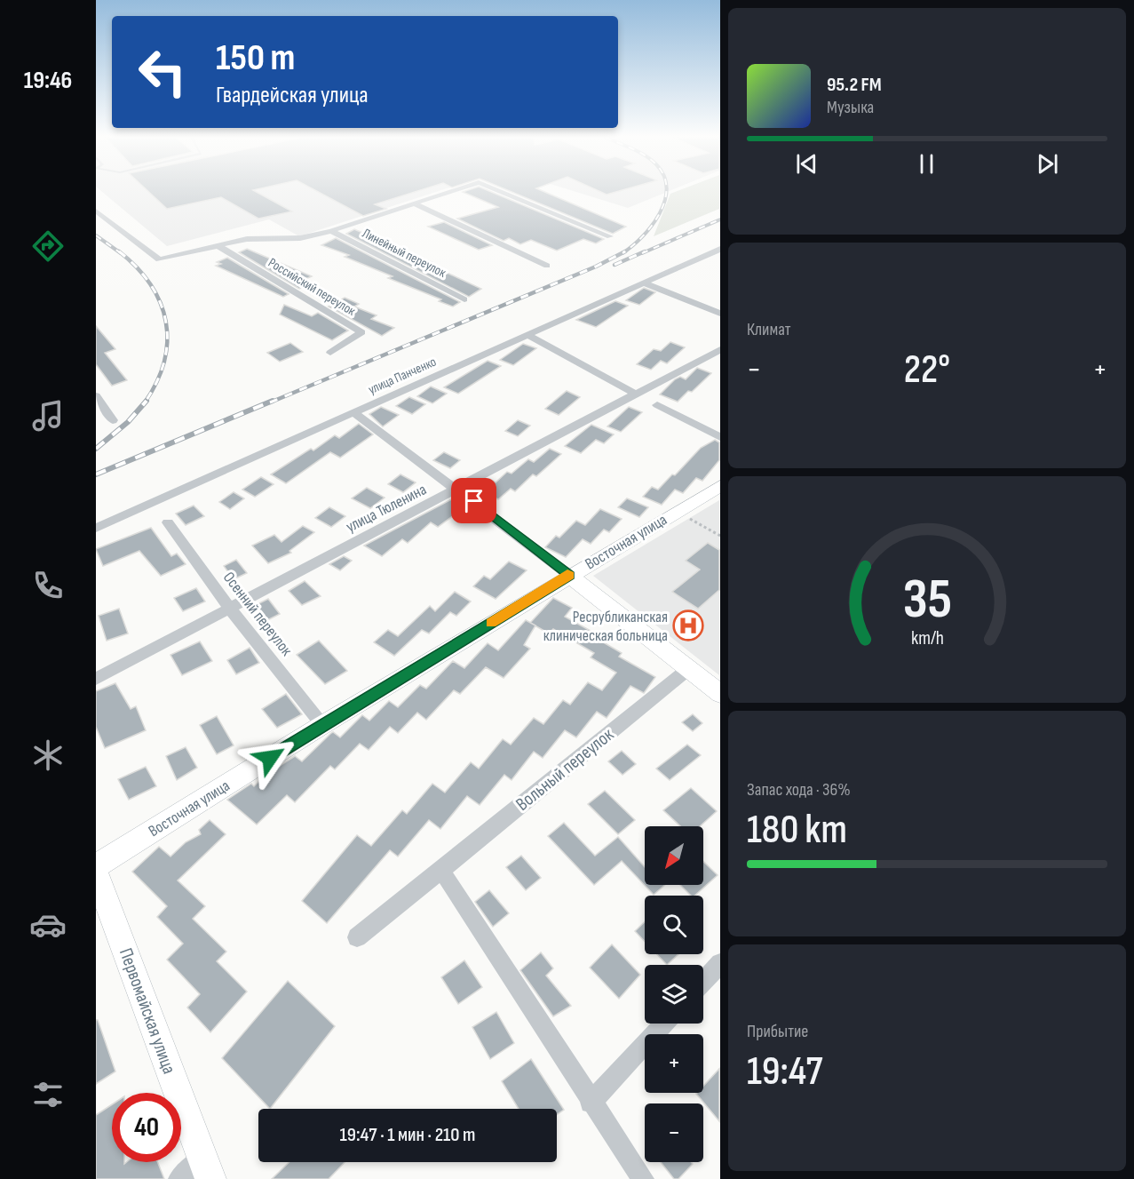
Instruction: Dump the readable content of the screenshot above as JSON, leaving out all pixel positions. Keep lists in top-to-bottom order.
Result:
{
  "streets": {
    "street": [
      "Линейный переулок",
      "Российский переулок",
      "улица Панченко",
      "улица Тюленина",
      "Восточная улица",
      "Осенний переулок",
      "Вольный переулок",
      "Первомайская улица"
    ]
  },
  "crossings": [
    ["улица Тюленина", "Осенний переулок"],
    ["Восточная улица", "Осенний переулок"]
  ],
  "places": {
    "hospital": ["Ресрубликанская клиническая больница"]
  },
  "north": "bottom left",
  "page": {
    "tabs": "19:46",
    "turn": ["150 m", "Гвардейская улица"],
    "song": ["95.2 FM", "Музыка"],
    "tile": [
      "Климат",
      ["Запас хода · 36%", "180 km"],
      ["Прибытие", "19:47"]
    ],
    "heat": ["−", "22°", "+"],
    "map_buttons": ["+", "−"],
    "limit": "40",
    "trip": "19:47 · 1 мин · 210 m",
    "gauge": ["35", "km/h"]
  }
}
